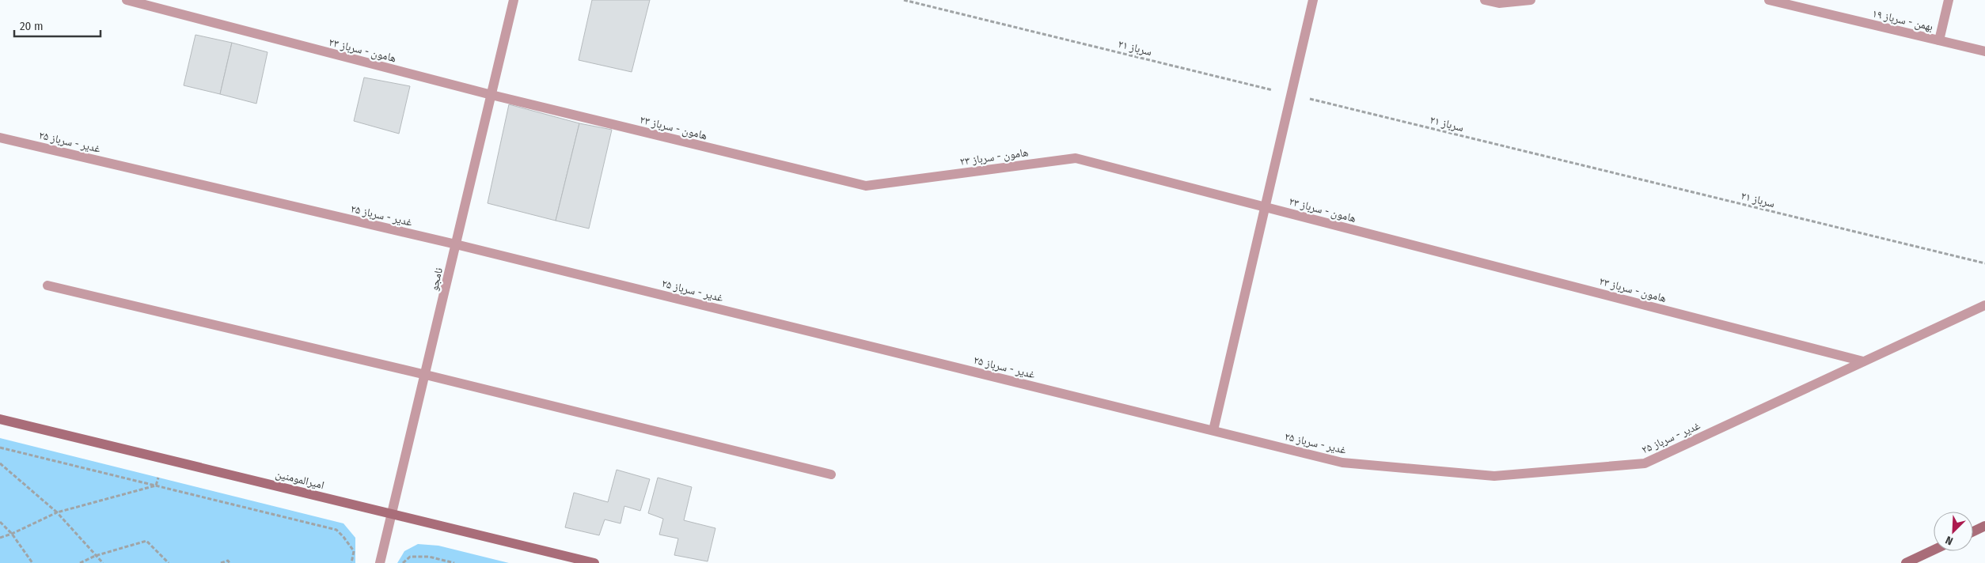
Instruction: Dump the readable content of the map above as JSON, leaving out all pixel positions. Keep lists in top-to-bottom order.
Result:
{
  "streets": {
    "street": [
      "بهمن - سرباز ۱۹",
      "هامون - سرباز ۲۳",
      "غدیر - سرباز ۲۵",
      "نامجو",
      "امیرالمومنین"
    ],
    "path": ["سرباز ۲۱"]
  },
  "crossings": [
    ["هامون - سرباز ۲۳", "غدیر - سرباز ۲۵"],
    ["هامون - سرباز ۲۳", "نامجو"],
    ["غدیر - سرباز ۲۵", "نامجو"],
    ["نامجو", "امیرالمومنین"]
  ],
  "scale_bar": "20 m",
  "north": "bottom left"
}
